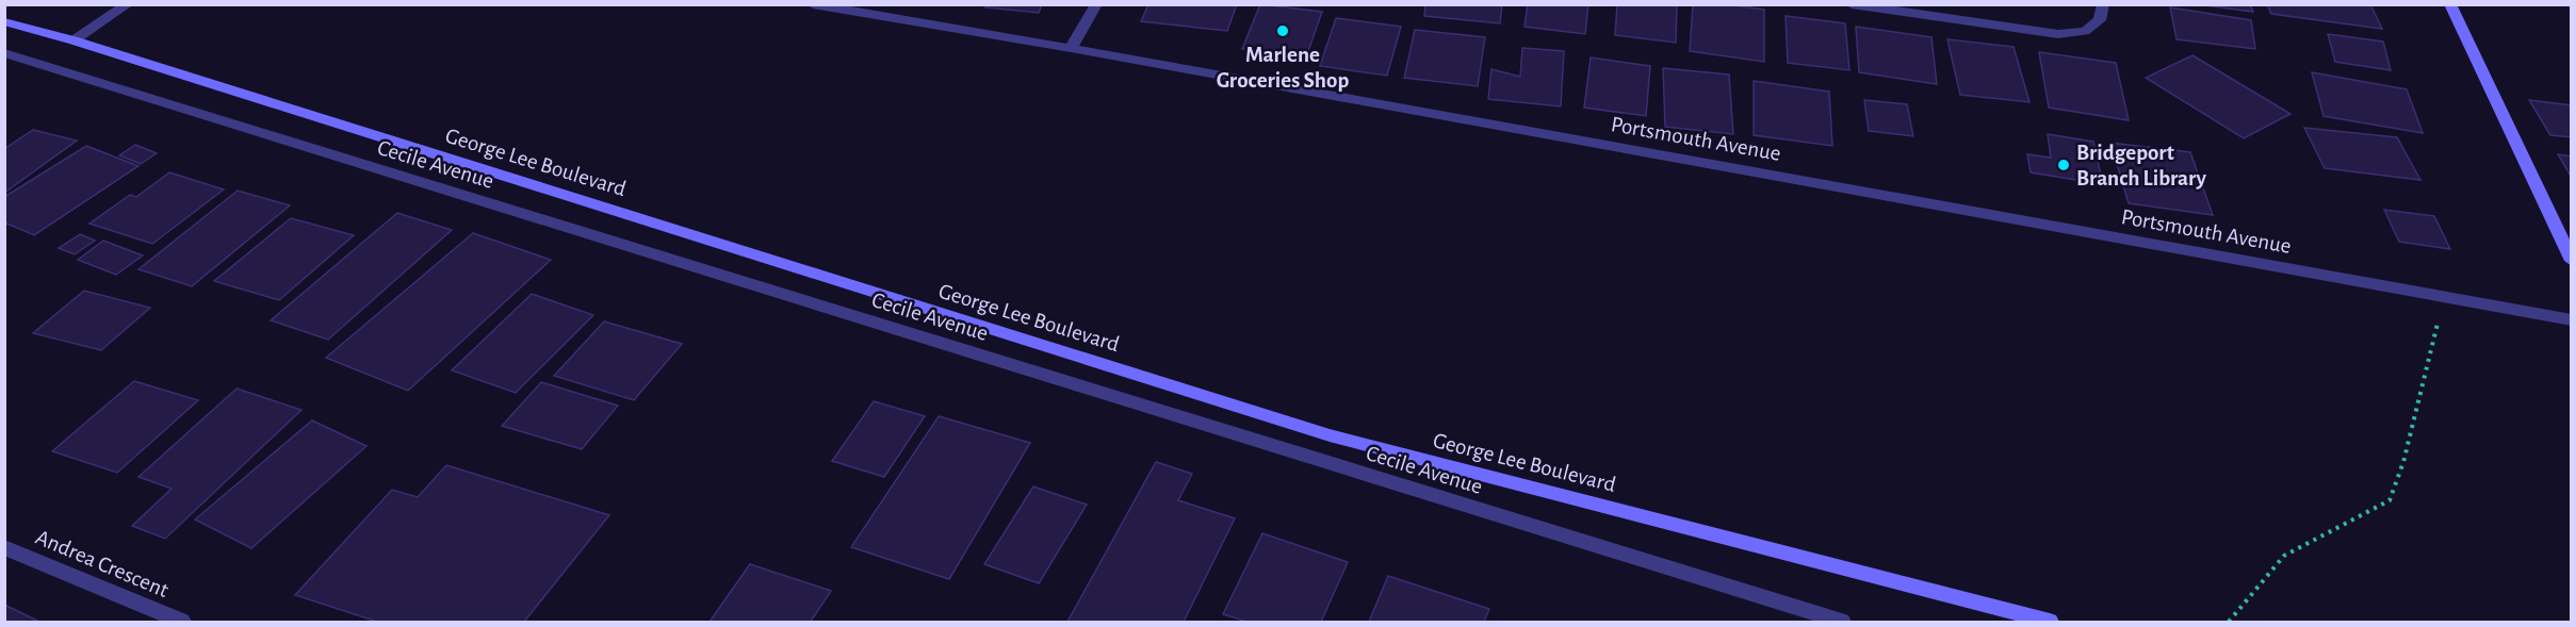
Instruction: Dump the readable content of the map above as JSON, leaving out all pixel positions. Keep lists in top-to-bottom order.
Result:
{
  "streets": {
    "main road": ["George Lee Boulevard"],
    "street": ["Portsmouth Avenue", "Cecile Avenue", "Andrea Crescent"]
  },
  "places": ["Marlene Groceries Shop", "Bridgeport Branch Library"]
}
